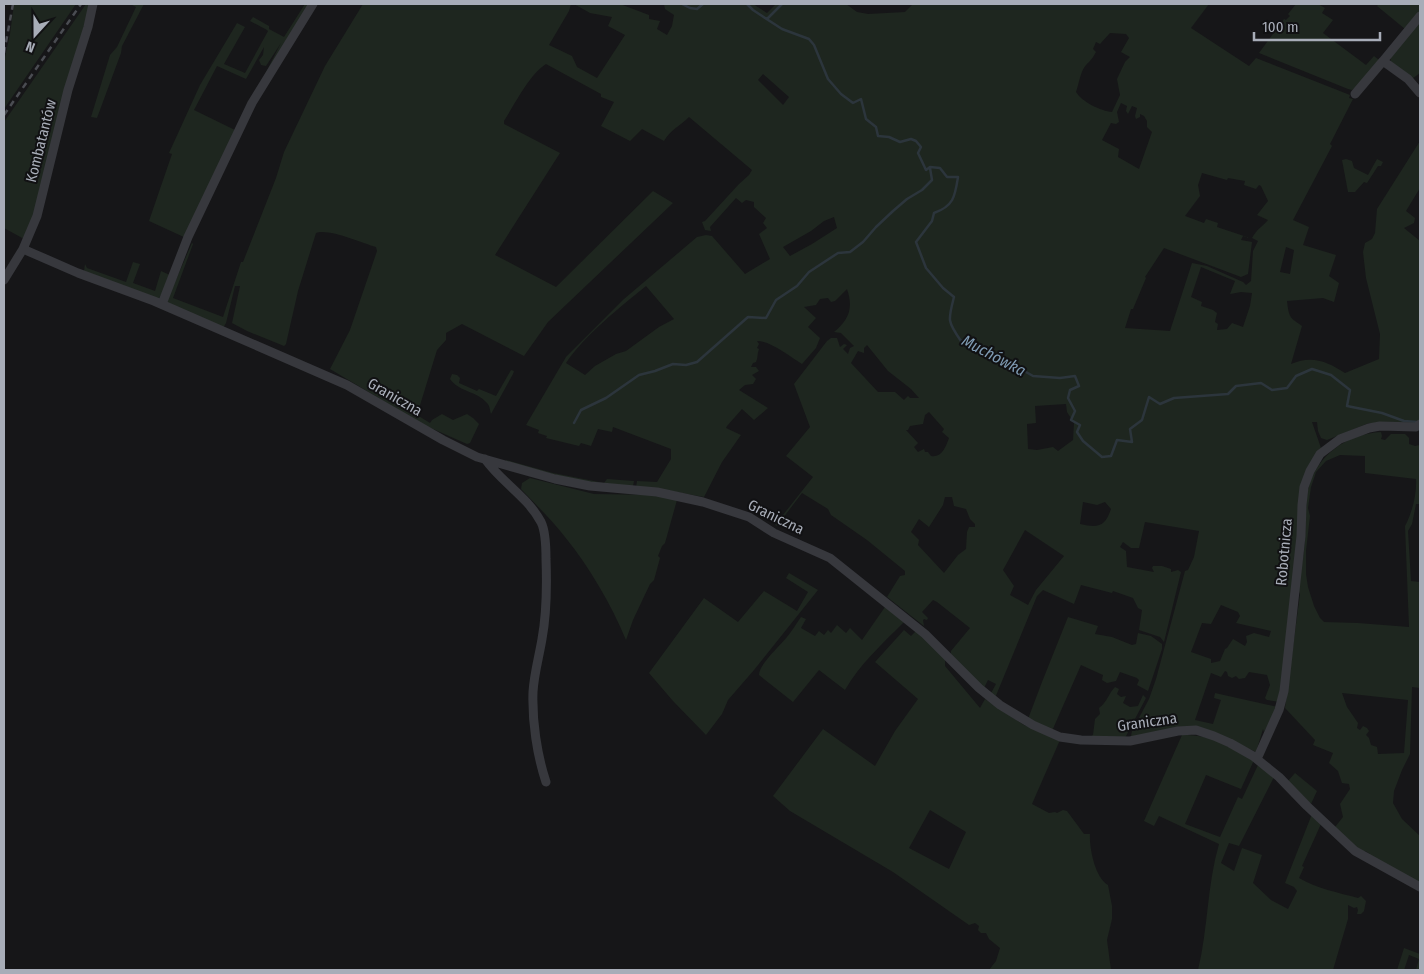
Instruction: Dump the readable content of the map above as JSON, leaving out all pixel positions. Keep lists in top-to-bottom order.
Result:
{
  "streets": {
    "street": ["Kombatantów", "Graniczna", "Robotnicza"]
  },
  "crossings": [
    ["Kombatantów", "Graniczna"],
    ["Graniczna", "Robotnicza"]
  ],
  "water": ["Muchówka"],
  "scale_bar": "100 m",
  "north": "bottom"
}
